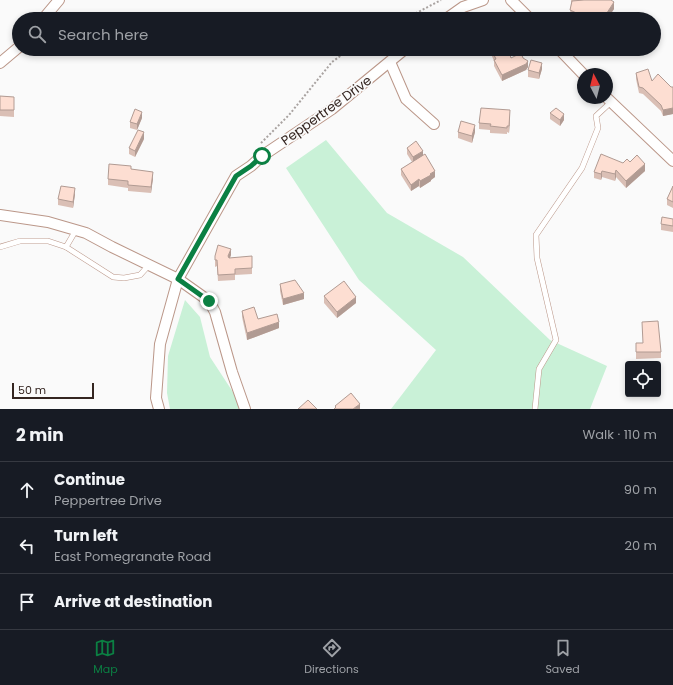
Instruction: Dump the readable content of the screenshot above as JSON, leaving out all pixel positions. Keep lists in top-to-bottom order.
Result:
{
  "streets": {
    "street": ["Peppertree Drive"]
  },
  "scale_bar": "50 m",
  "north": "top",
  "page": {
    "search": "Search here",
    "scale": "50 m",
    "heading": ["2 min", "Walk · 110 m"],
    "list": [
      ["Continue", "Peppertree Drive", "90 m"],
      ["Turn left", "East Pomegranate Road", "20 m"],
      "Arrive at destination"
    ],
    "nav": ["Map", "Directions", "Saved"]
  }
}
